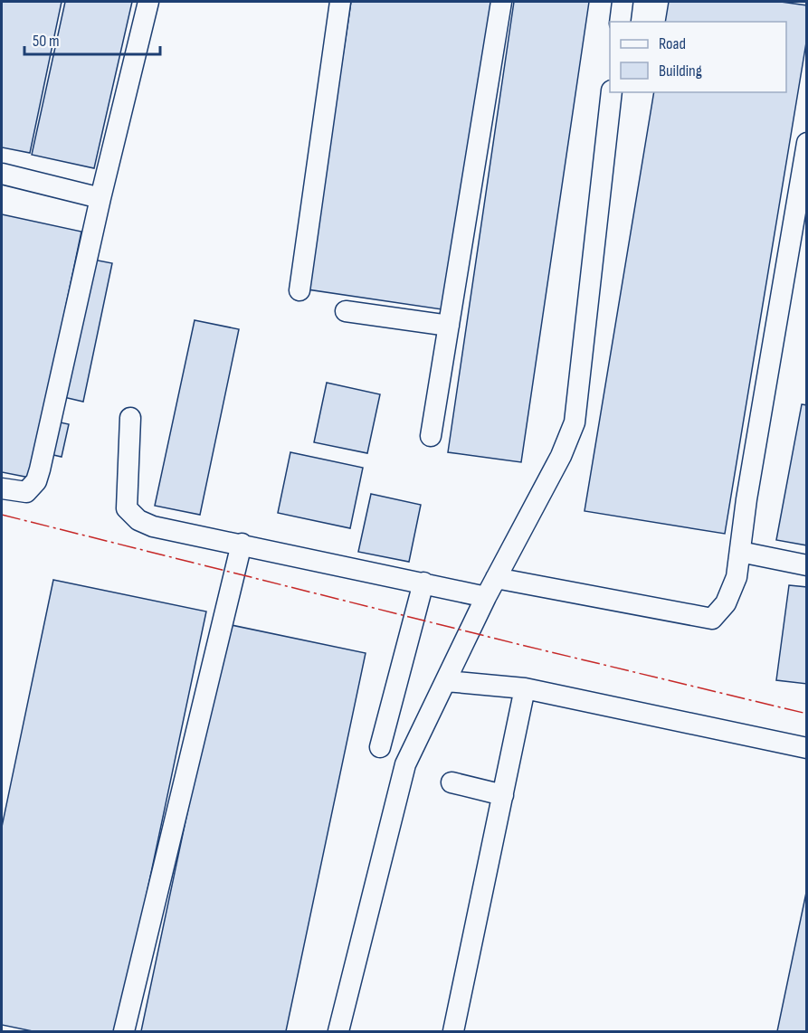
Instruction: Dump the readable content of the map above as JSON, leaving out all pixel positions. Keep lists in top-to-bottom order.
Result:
{
  "legend": ["Road", "Building"],
  "scale_bar": "50 m"
}
